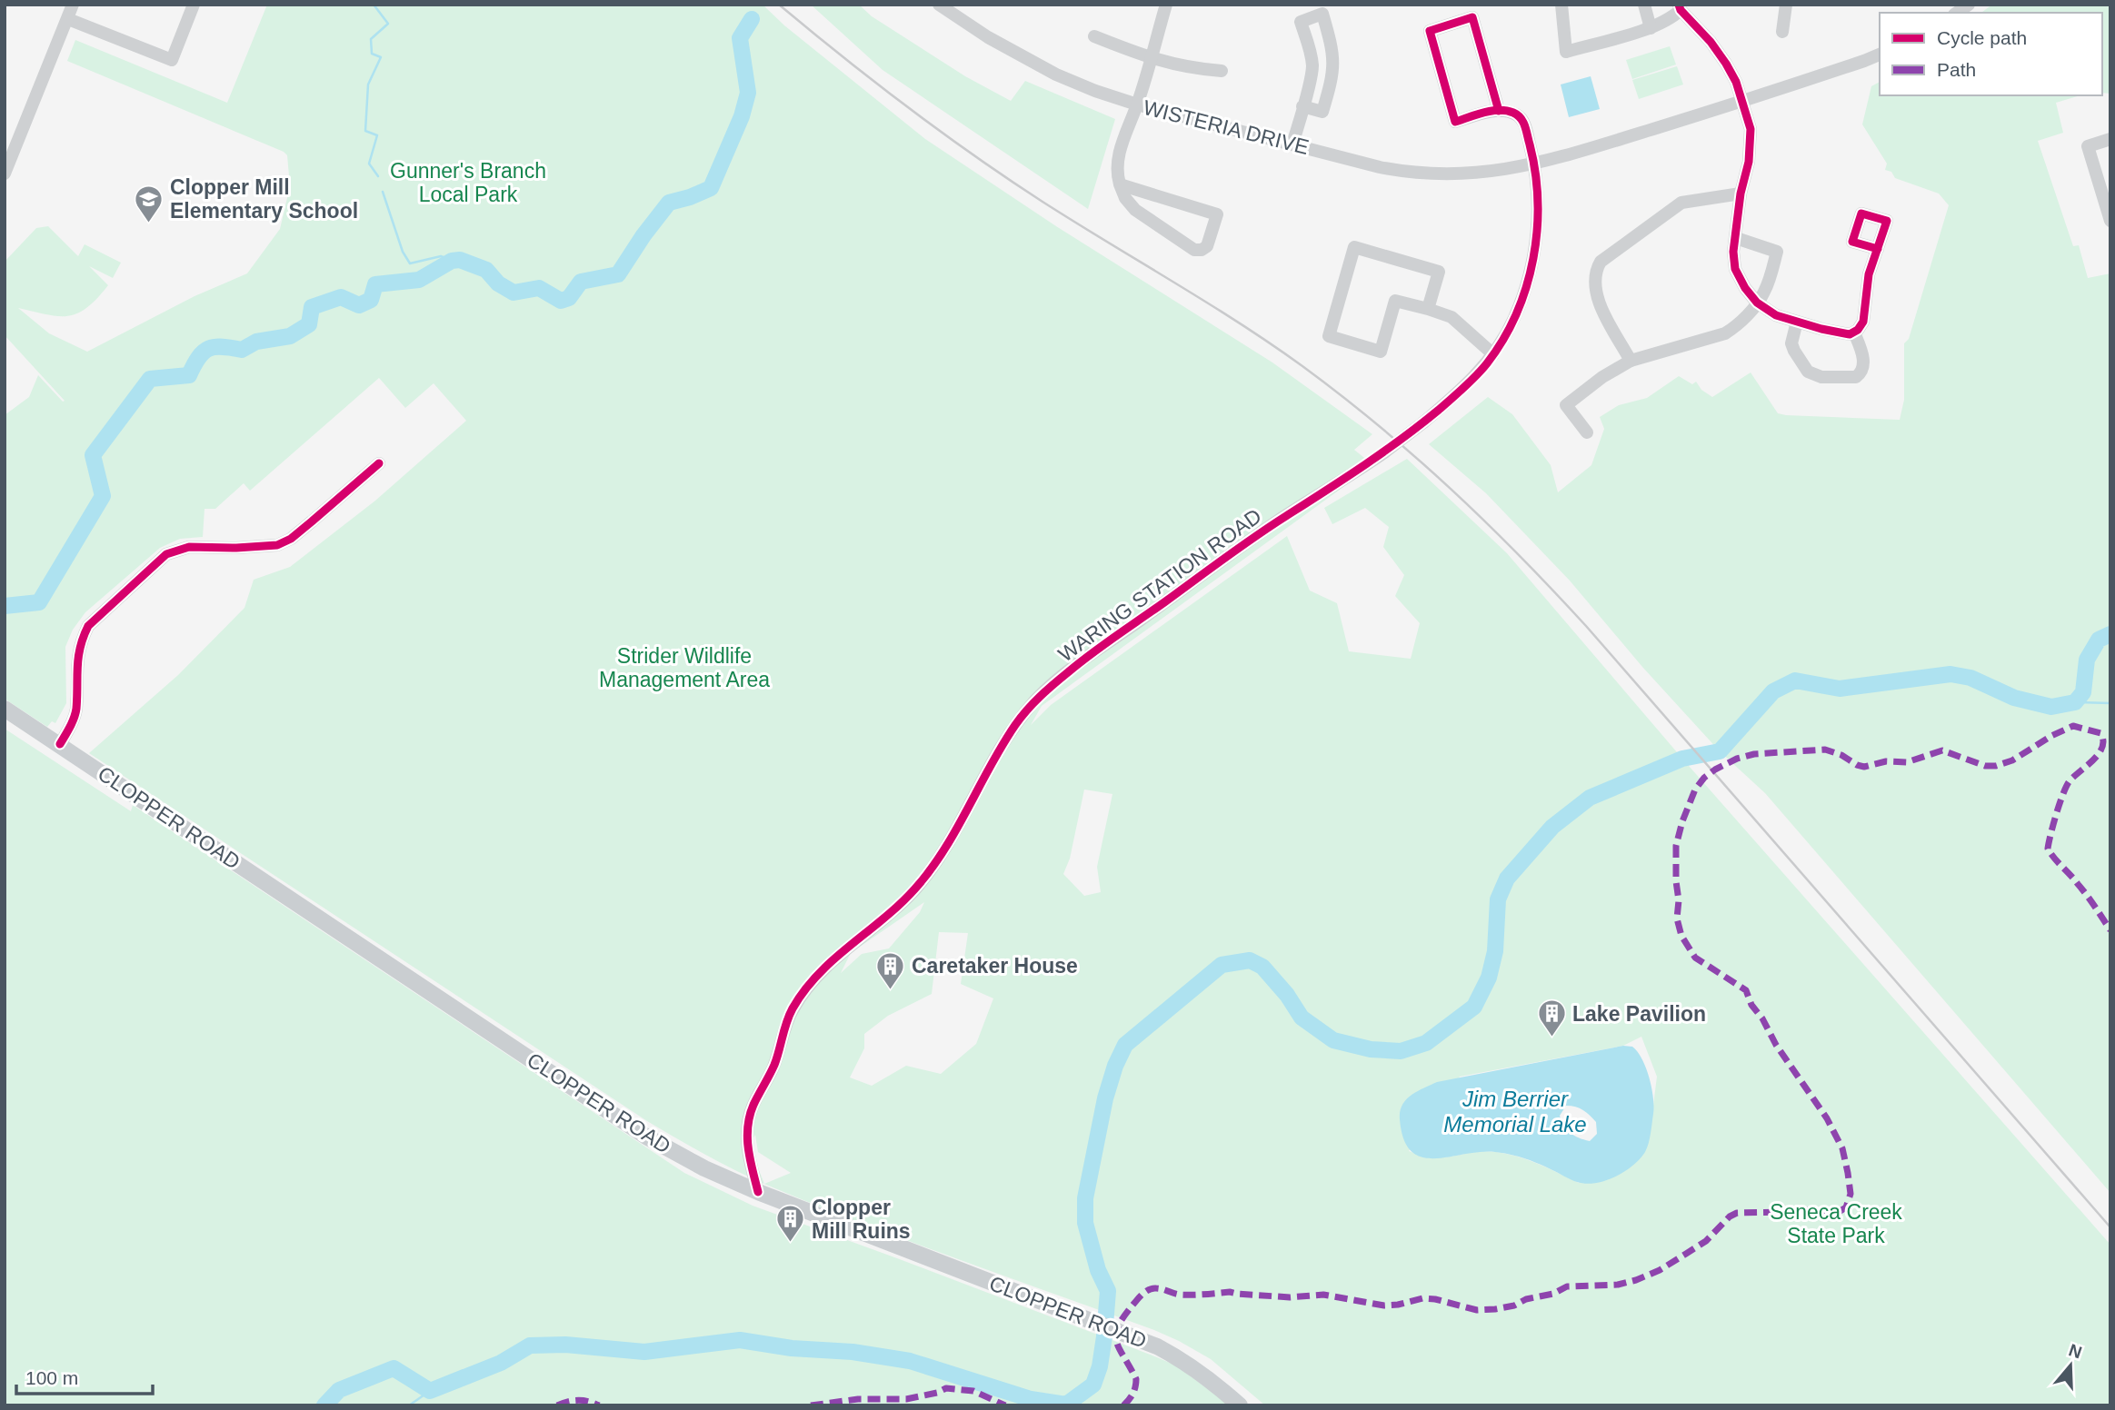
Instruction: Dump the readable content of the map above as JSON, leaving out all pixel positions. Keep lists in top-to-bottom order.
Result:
{
  "streets": {
    "main road": ["CLOPPER ROAD"],
    "street": ["WISTERIA DRIVE", "WARING STATION ROAD"]
  },
  "crossings": [
    ["WISTERIA DRIVE", "WARING STATION ROAD"],
    ["WARING STATION ROAD", "CLOPPER ROAD"]
  ],
  "water": ["Jim Berrier Memorial Lake"],
  "parks": ["Gunner's Branch Local Park", "Strider Wildlife Management Area", "Seneca Creek State Park"],
  "places": {
    "school or university": ["Clopper Mill Elementary School"],
    "building": ["Caretaker House", "Lake Pavilion", "Clopper Mill Ruins"]
  },
  "legend": ["Cycle path", "Path"],
  "scale_bar": "100 m",
  "north": "top"
}
